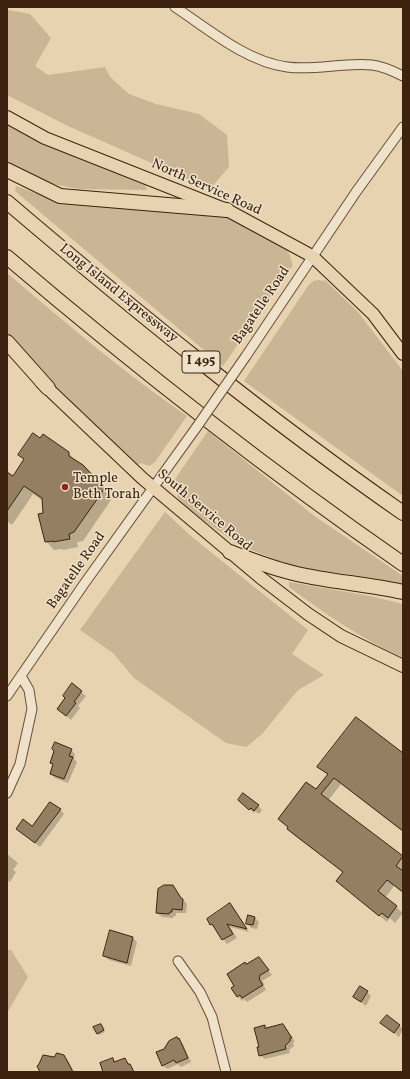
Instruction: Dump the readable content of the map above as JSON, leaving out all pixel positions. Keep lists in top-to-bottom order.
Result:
{
  "streets": {
    "highway": ["Long Island Expressway", "I 495"],
    "main road": ["North Service Road", "South Service Road"],
    "street": ["Bagatelle Road"]
  },
  "crossings": [
    ["North Service Road", "Bagatelle Road"],
    ["Bagatelle Road", "South Service Road"]
  ],
  "places": ["Temple Beth Torah"]
}
